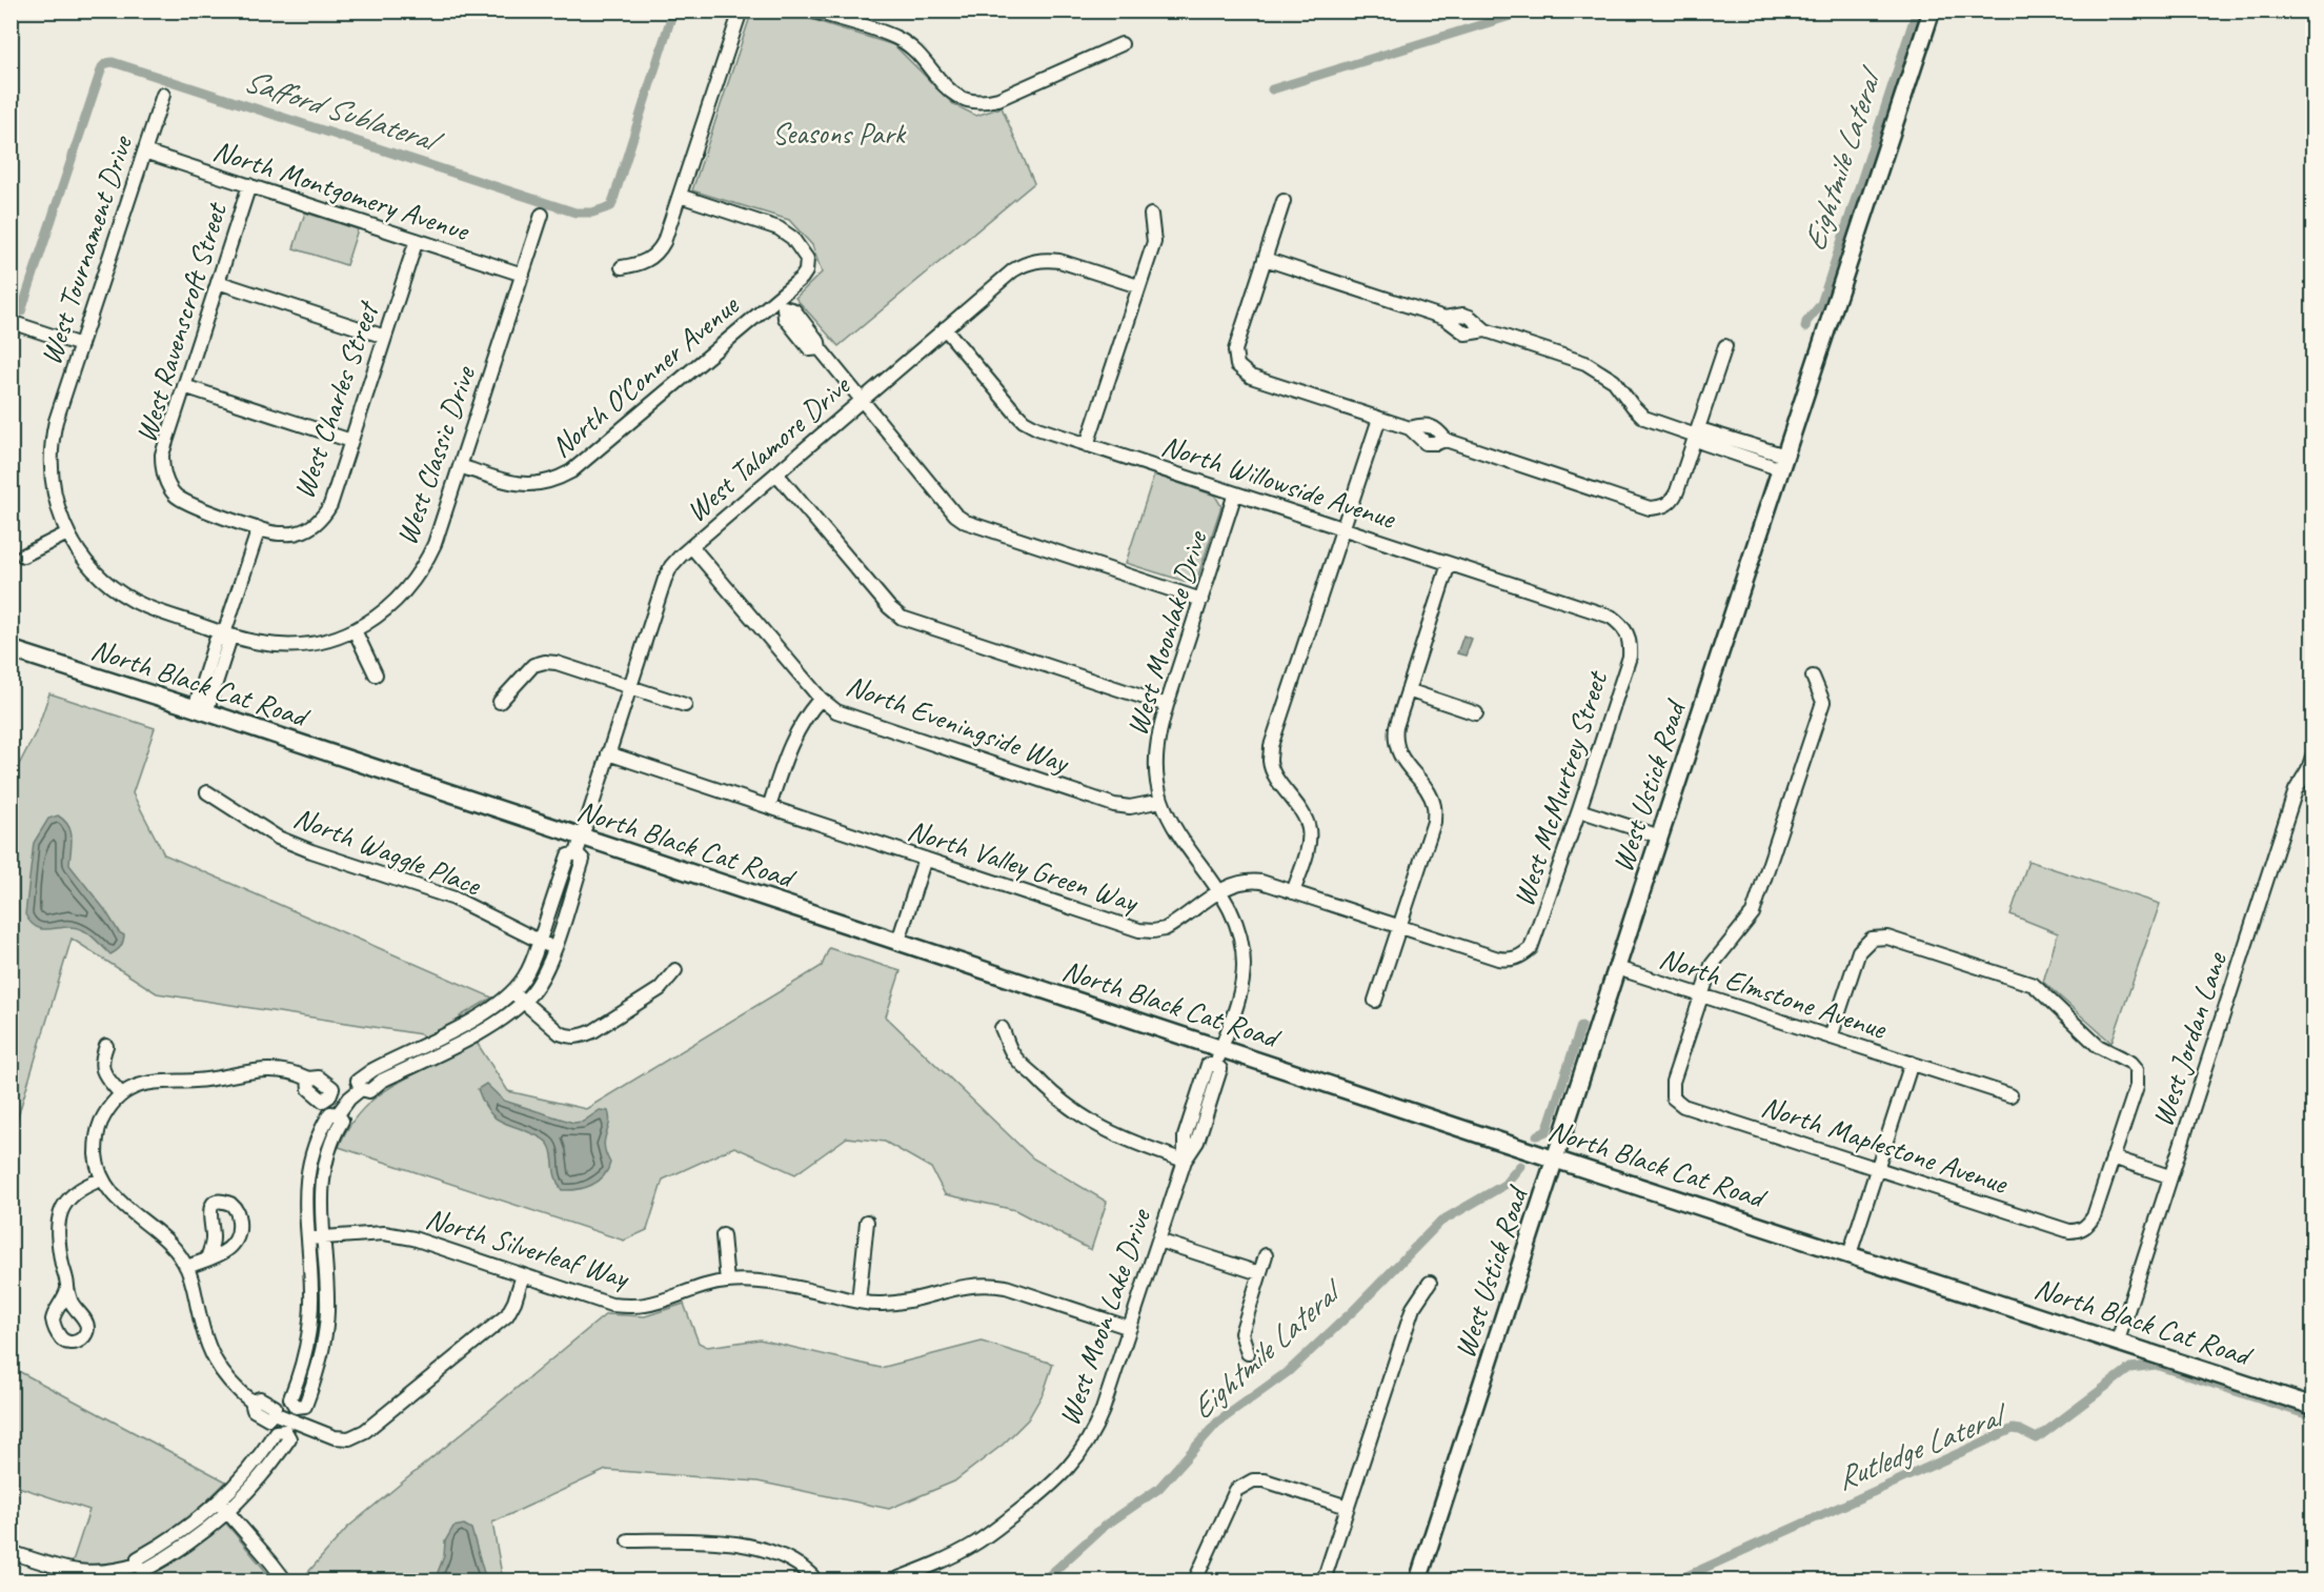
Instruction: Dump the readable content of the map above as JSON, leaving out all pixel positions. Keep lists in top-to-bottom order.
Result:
{
  "streets": {
    "main road": ["North Black Cat Road", "West Ustick Road"],
    "street": [
      "North Montgomery Avenue",
      "West Tournament Drive",
      "West Ravenscroft Street",
      "North O'Conner Avenue",
      "West Charles Street",
      "West Talamore Drive",
      "West Classic Drive",
      "North Willowside Avenue",
      "West Moonlake Drive",
      "North Eveningside Way",
      "West McMurtrey Street",
      "North Waggle Place",
      "North Valley Green Way",
      "North Elmstone Avenue",
      "West Jordan Lane",
      "North Maplestone Avenue",
      "North Silverleaf Way",
      "West Moon Lake Drive"
    ]
  },
  "crossings": [
    ["North Montgomery Avenue", "West Tournament Drive"],
    ["North Montgomery Avenue", "West Ravenscroft Street"],
    ["North Montgomery Avenue", "West Charles Street"],
    ["North Montgomery Avenue", "West Classic Drive"],
    ["West Tournament Drive", "West Charles Street"],
    ["West Tournament Drive", "West Classic Drive"],
    ["West Ravenscroft Street", "West Charles Street"],
    ["North O'Conner Avenue", "West Classic Drive"],
    ["West Charles Street", "West Classic Drive"],
    ["West Charles Street", "North Black Cat Road"],
    ["West Talamore Drive", "North Willowside Avenue"],
    ["West Talamore Drive", "North Black Cat Road"],
    ["West Talamore Drive", "North Eveningside Way"],
    ["West Talamore Drive", "North Valley Green Way"],
    ["North Willowside Avenue", "West Moonlake Drive"],
    ["North Willowside Avenue", "West McMurtrey Street"],
    ["West Moonlake Drive", "North Black Cat Road"],
    ["West Moonlake Drive", "North Eveningside Way"],
    ["West Moonlake Drive", "North Valley Green Way"],
    ["West Moonlake Drive", "West Moon Lake Drive"],
    ["North Black Cat Road", "West Ustick Road"],
    ["North Black Cat Road", "West Jordan Lane"],
    ["West Ustick Road", "North Elmstone Avenue"],
    ["West McMurtrey Street", "North Valley Green Way"],
    ["North Elmstone Avenue", "North Maplestone Avenue"],
    ["North Silverleaf Way", "West Moon Lake Drive"]
  ],
  "water": ["Safford Sublateral", "Eightmile Lateral", "Rutledge Lateral"],
  "parks": ["Seasons Park"]
}
